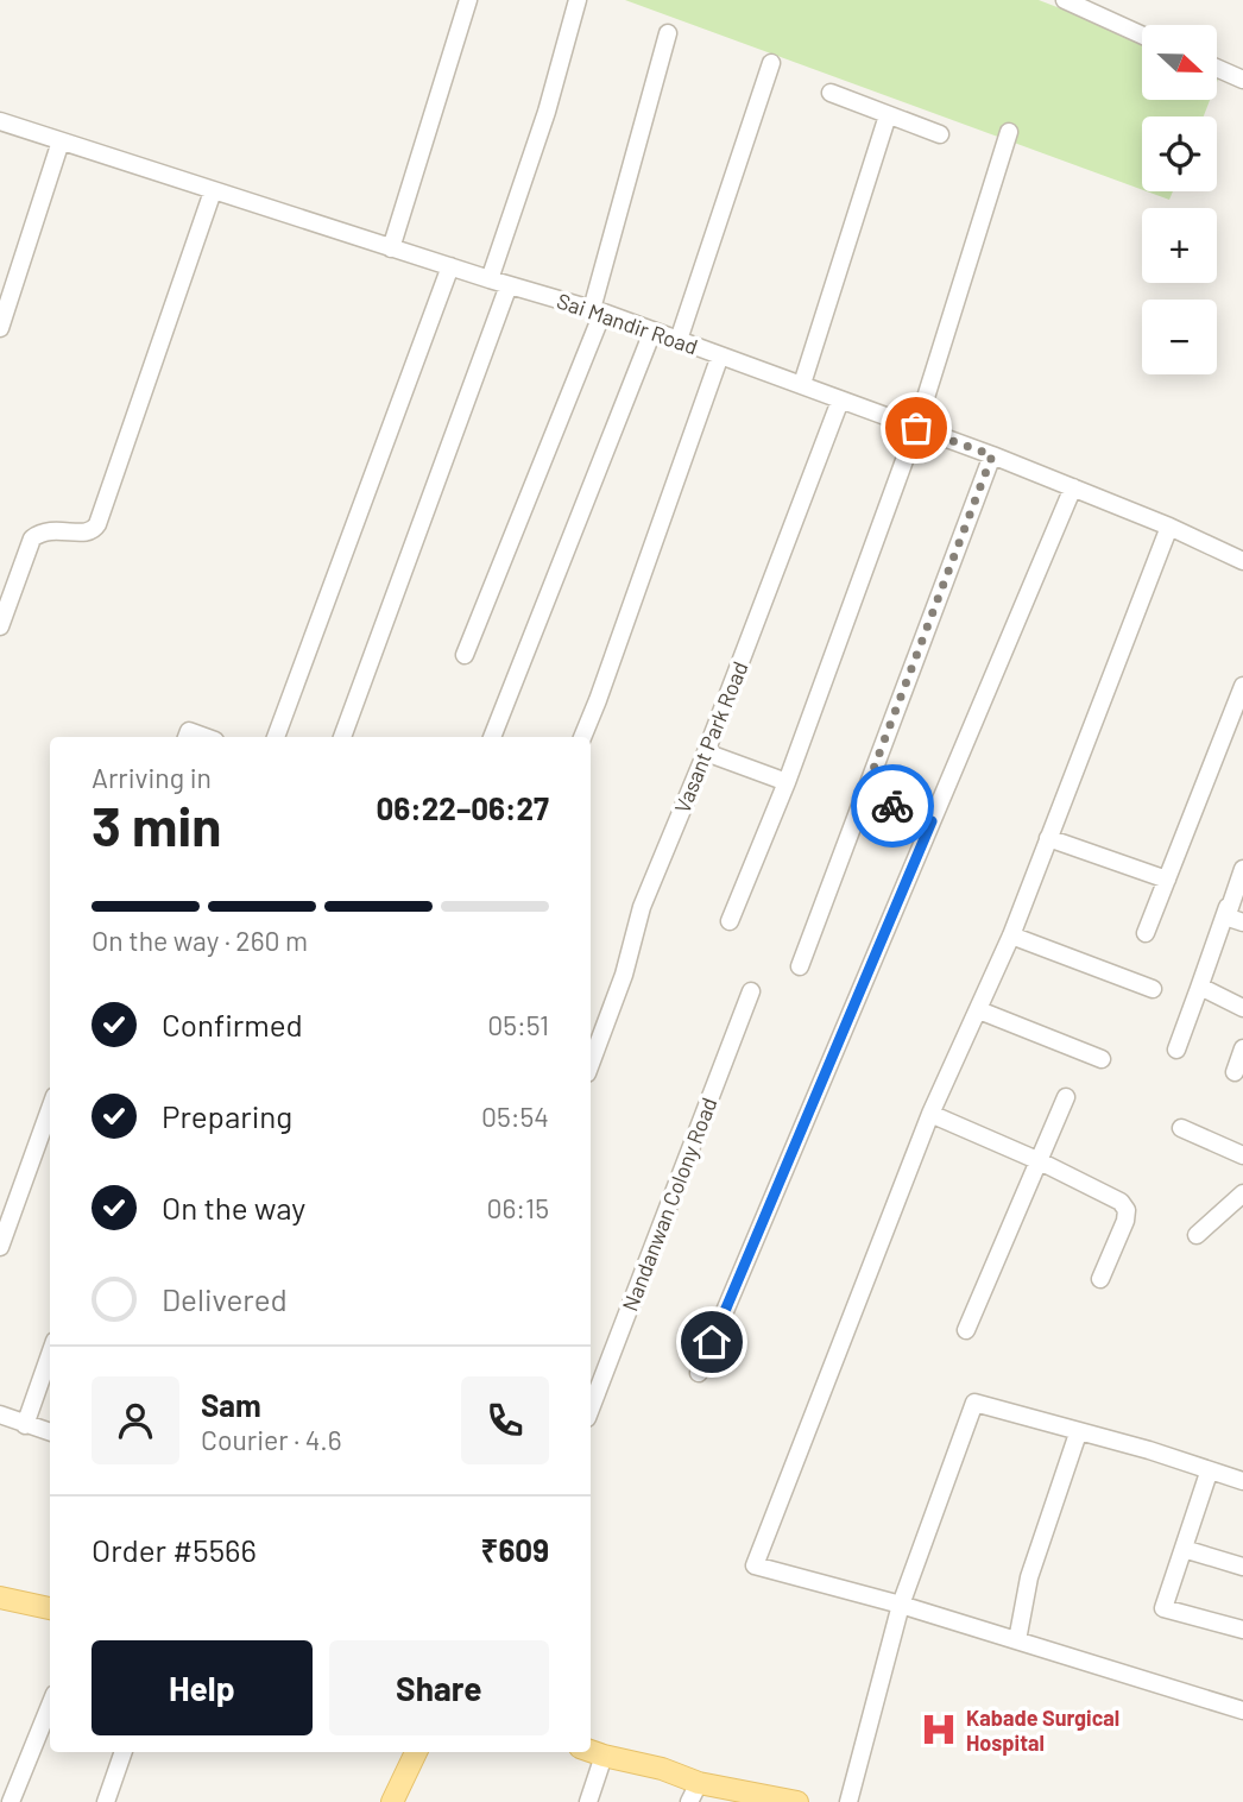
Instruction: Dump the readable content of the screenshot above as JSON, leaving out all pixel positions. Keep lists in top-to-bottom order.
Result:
{
  "streets": {
    "street": ["Sai Mandir Road", "Vasant Park Road", "Nandanwan Colony Road"]
  },
  "crossings": [
    ["Sai Mandir Road", "Vasant Park Road"]
  ],
  "places": {
    "hospital": ["Kabade Surgical Hospital"]
  },
  "north": "right",
  "page": {
    "map_buttons": ["+", "−"],
    "heading": ["3 min", "Arriving in", "06:22–06:27"],
    "panel": [
      "Sam",
      "Courier · 4.6",
      "Order #5566",
      "₹609"
    ],
    "bar": "On the way · 260 m",
    "list": [
      ["Confirmed", "05:51"],
      ["Preparing", "05:54"],
      ["On the way", "06:15"],
      "Delivered"
    ],
    "buttons": ["Help", "Share"]
  }
}
